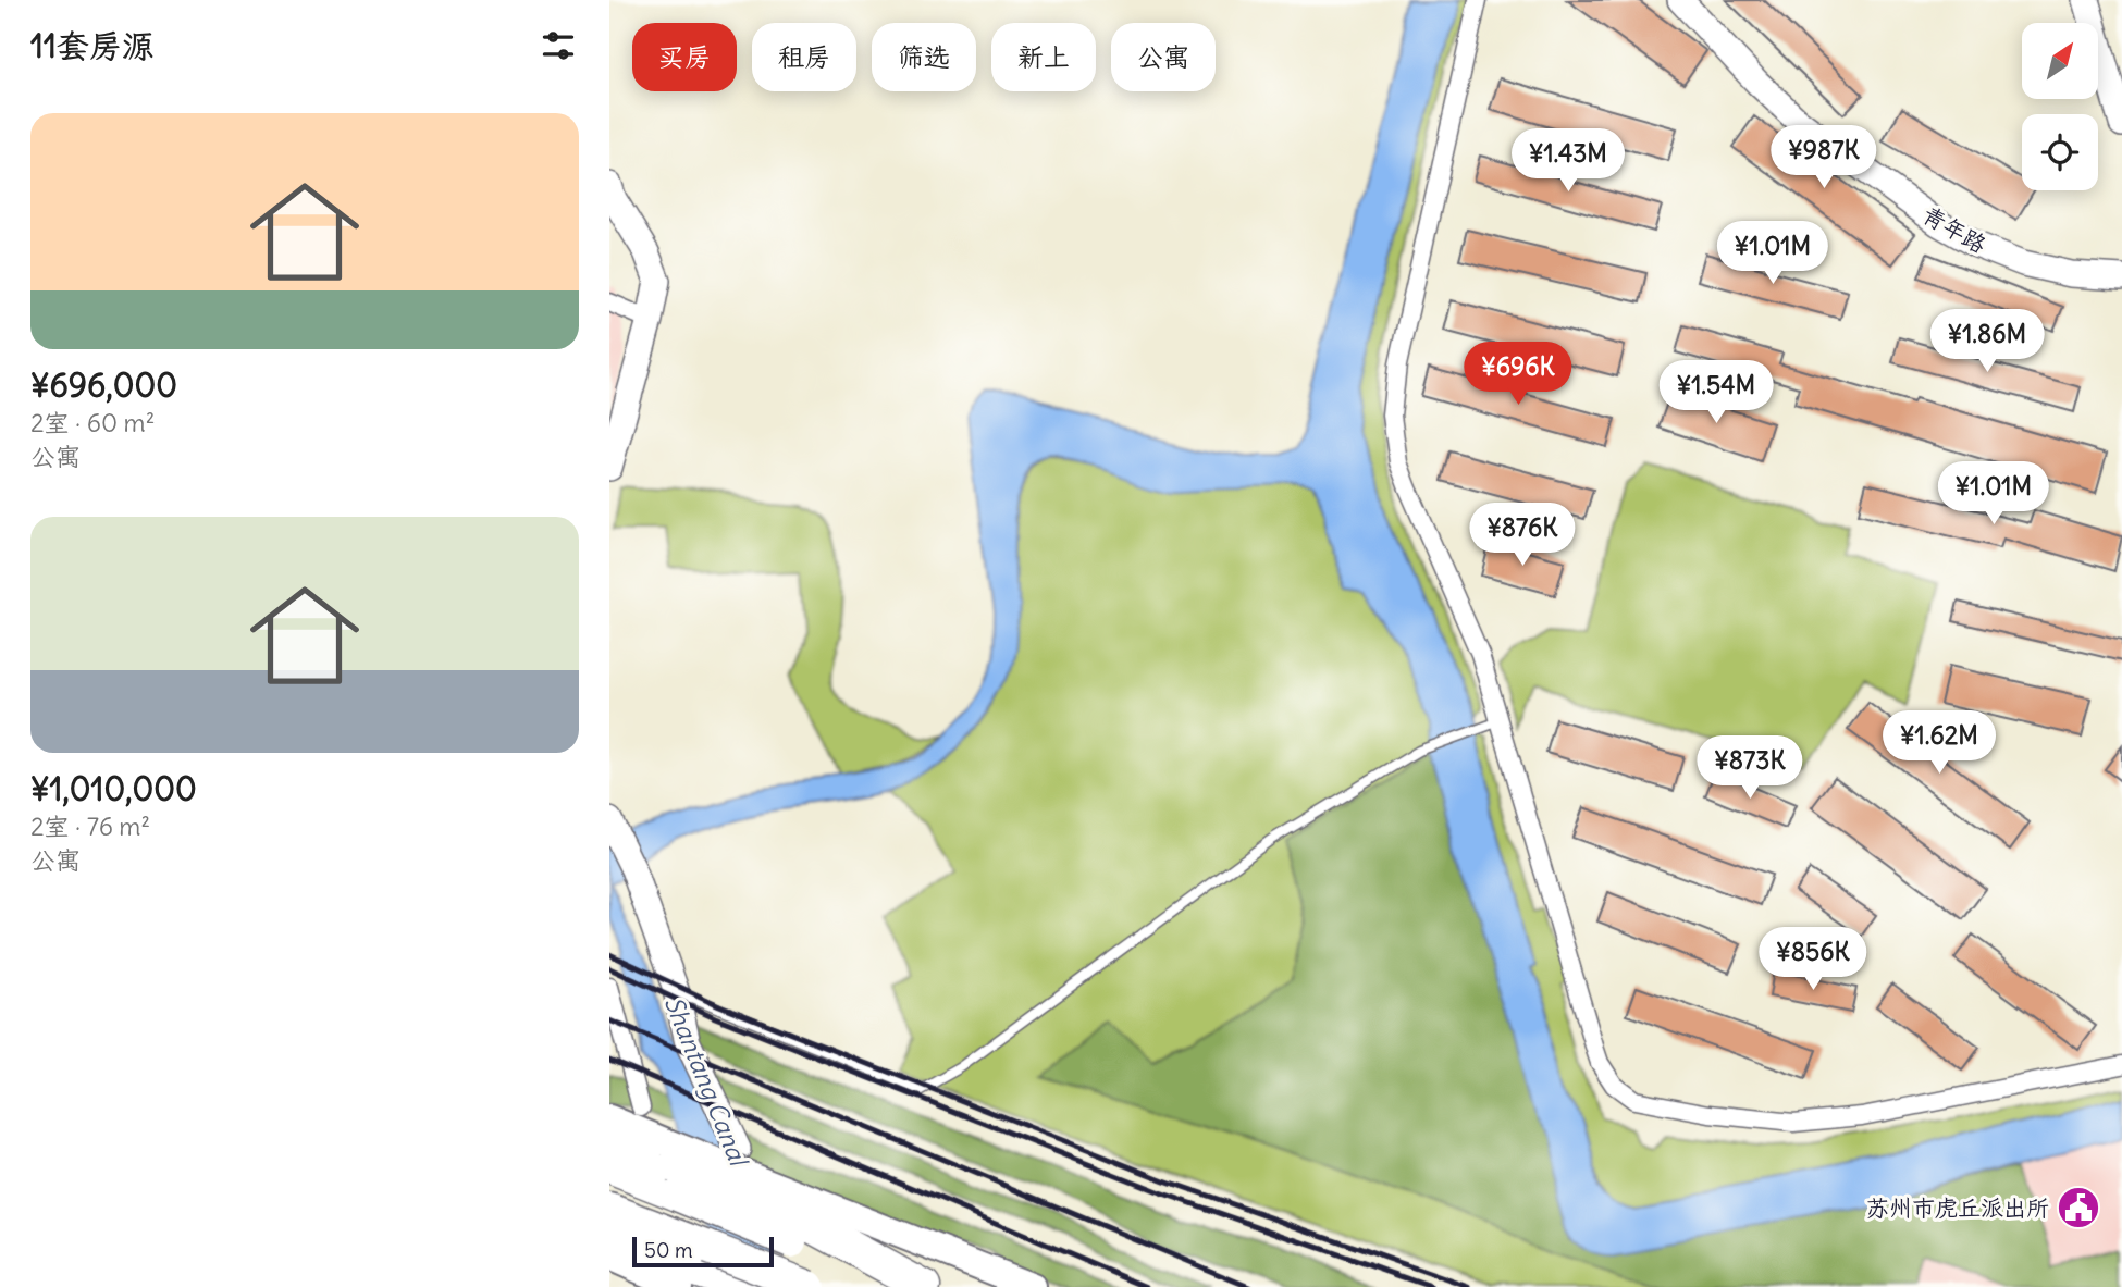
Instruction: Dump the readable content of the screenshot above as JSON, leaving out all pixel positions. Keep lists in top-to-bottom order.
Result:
{
  "streets": {
    "street": ["青年路"]
  },
  "water": ["Shantang Canal"],
  "places": {
    "public building": ["苏州市虎丘派出所"]
  },
  "scale_bar": "50 m",
  "north": "top right",
  "page": {
    "heading": "11套房源",
    "chip": [
      "买房",
      "租房",
      "筛选",
      "新上",
      "公寓"
    ],
    "list": [
      {
        "name": "¥696,000",
        "note": "2室 · 60 m² · 公寓"
      },
      {
        "name": "¥1,010,000",
        "note": "2室 · 76 m² · 公寓"
      }
    ],
    "price": [
      "¥987K",
      "¥1.43M",
      "¥1.01M",
      "¥1.86M",
      "¥696K",
      "¥1.54M",
      "¥1.01M",
      "¥876K",
      "¥1.62M",
      "¥873K",
      "¥856K"
    ],
    "scale": "50 m"
  }
}
